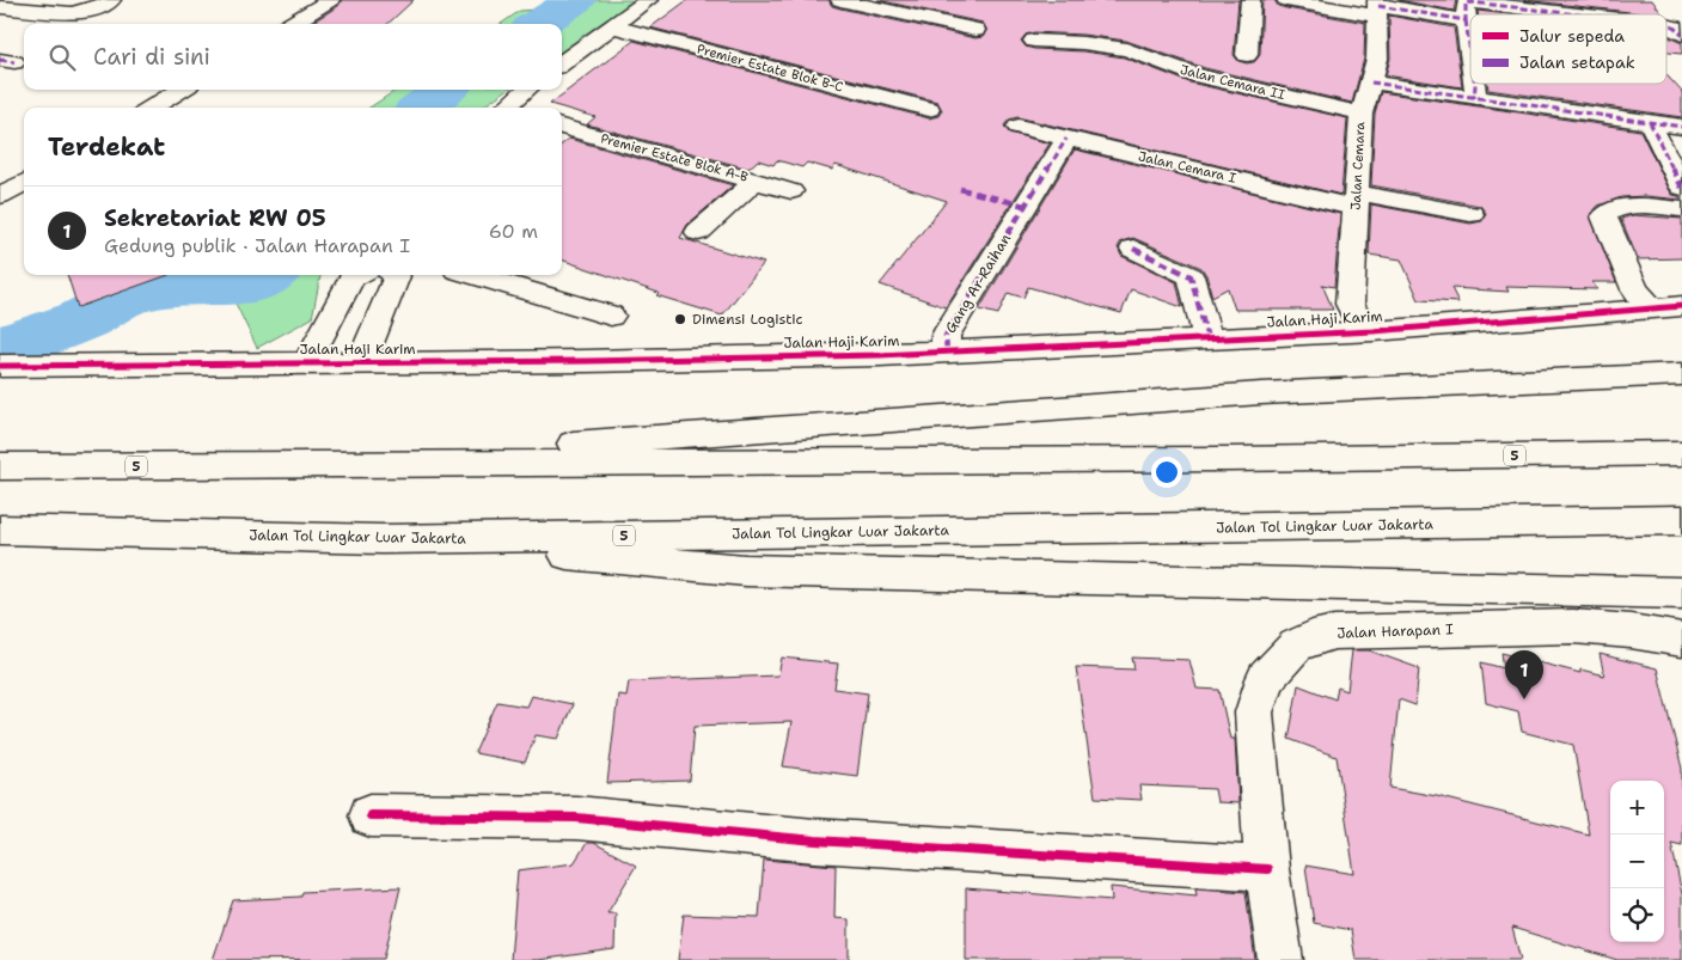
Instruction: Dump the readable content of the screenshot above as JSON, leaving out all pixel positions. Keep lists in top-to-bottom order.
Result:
{
  "streets": {
    "main road": [
      "Premier Estate Blok B-C",
      "Jalan Cemara II",
      "Premier Estate Blok A-B",
      "Jalan Cemara",
      "Jalan Cemara I",
      "Gang Ar-Raihan",
      "Jalan Haji Karim",
      "5",
      "Jalan Tol Lingkar Luar Jakarta",
      "Jalan Harapan I"
    ]
  },
  "crossings": [
    ["Jalan Cemara II", "Jalan Cemara"],
    ["Jalan Cemara", "Jalan Cemara I"],
    ["Jalan Cemara", "Jalan Haji Karim"],
    ["Jalan Cemara I", "Gang Ar-Raihan"],
    ["Gang Ar-Raihan", "Jalan Haji Karim"]
  ],
  "places": ["Dimensi Logistic"],
  "legend": ["Jalur sepeda", "Jalan setapak"],
  "page": {
    "search": "Cari di sini",
    "heading": "Terdekat",
    "list": [
      {
        "mark": "1",
        "name": "Sekretariat RW 05",
        "note": "Gedung publik · Jalan Harapan I",
        "value": "60 m"
      }
    ],
    "pins": "1",
    "map_buttons": ["+", "−"]
  }
}
